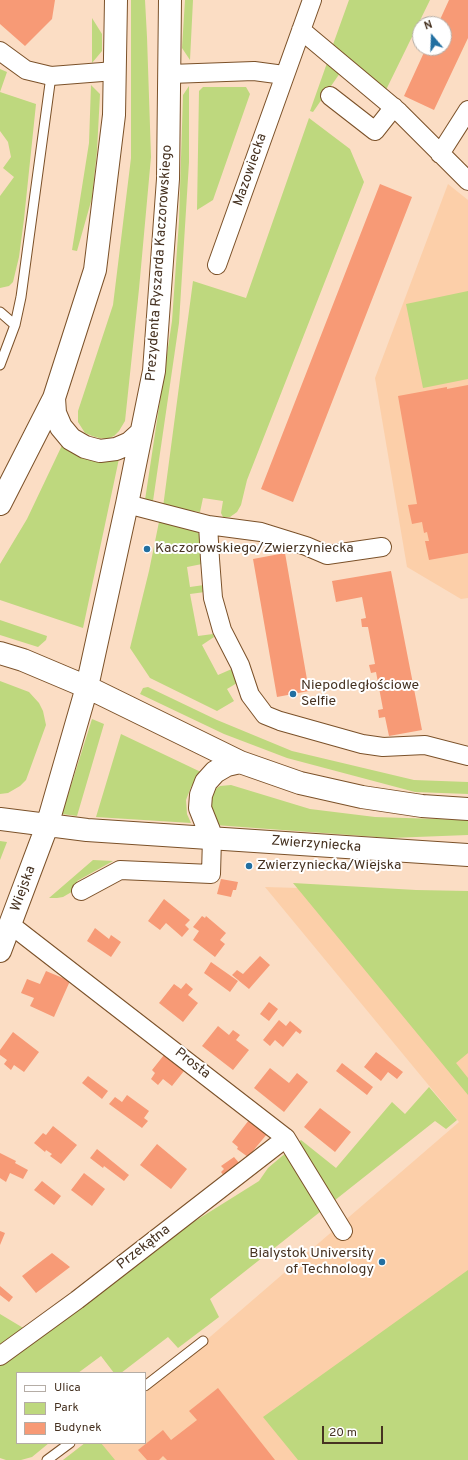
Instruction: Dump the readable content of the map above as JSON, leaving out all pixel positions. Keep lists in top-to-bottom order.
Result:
{
  "streets": {
    "main road": ["Prezydenta Ryszarda Kaczorowskiego", "Zwierzyniecka", "Wiejska"],
    "street": ["Mazowiecka", "Prosta", "Przekątna"]
  },
  "crossings": [
    ["Prezydenta Ryszarda Kaczorowskiego", "Wiejska"],
    ["Zwierzyniecka", "Wiejska"],
    ["Wiejska", "Prosta"],
    ["Prosta", "Przekątna"]
  ],
  "places": [
    "Kaczorowskiego/Zwierzyniecka",
    "Niepodległościowe Selfie",
    "Zwierzyniecka/Wiejska",
    "Bialystok University of Technology"
  ],
  "legend": ["Ulica", "Park", "Budynek"],
  "scale_bar": "20 m",
  "north": "top"
}
